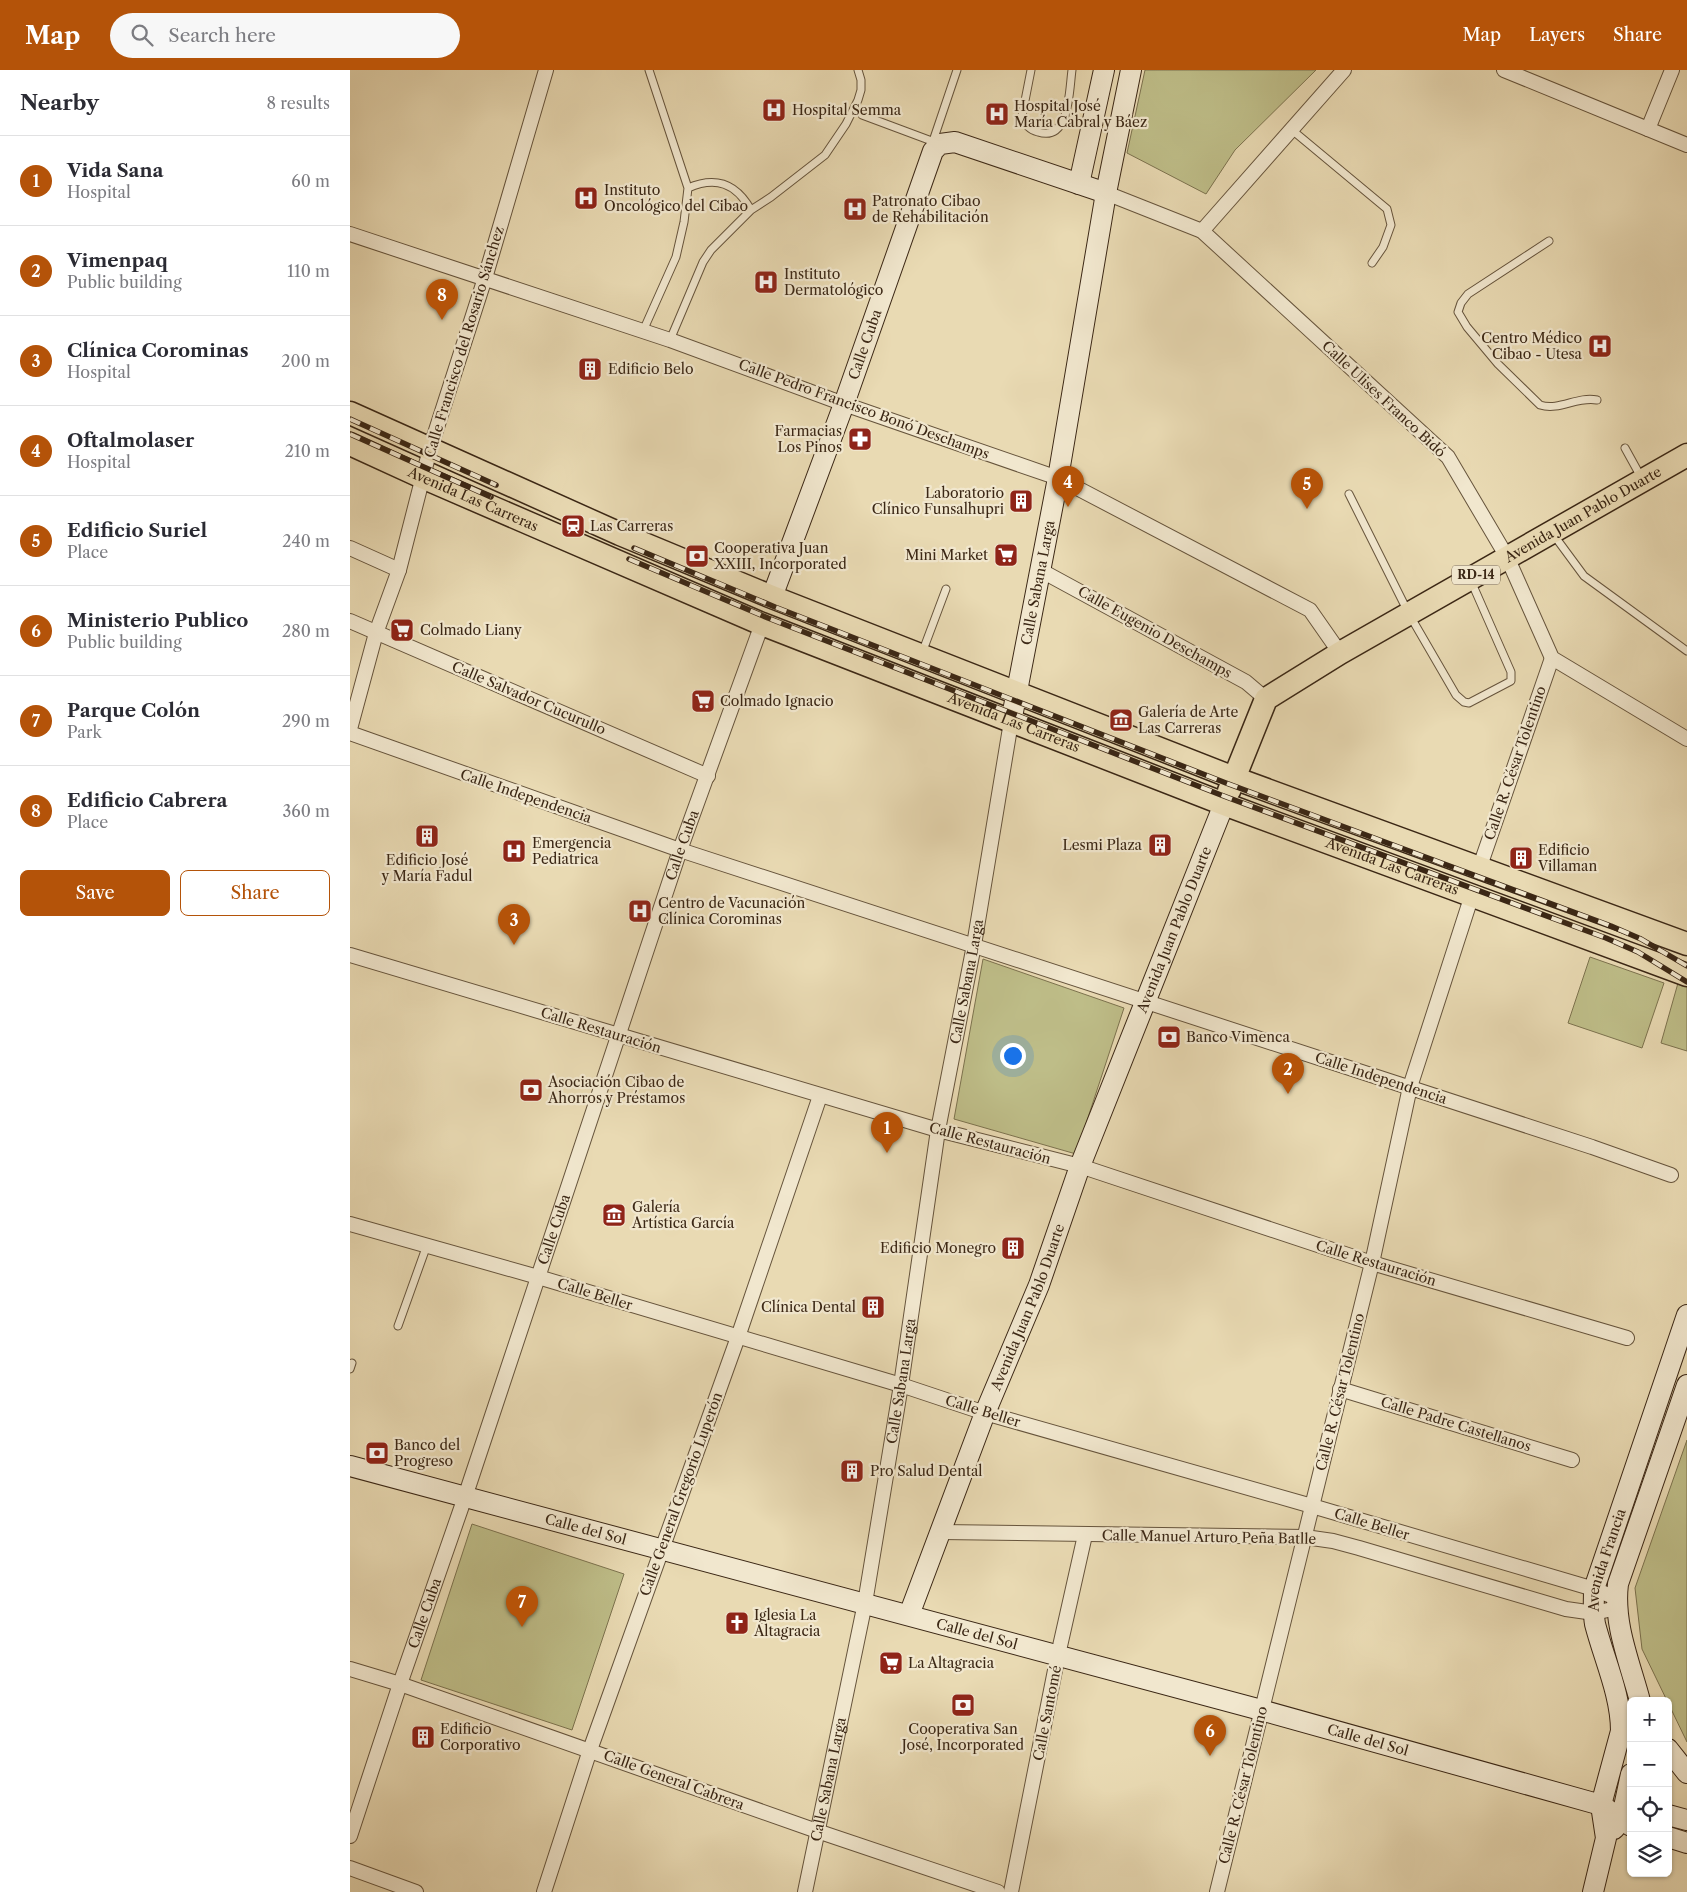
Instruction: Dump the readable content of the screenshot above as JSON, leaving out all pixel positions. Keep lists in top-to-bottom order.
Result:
{
  "streets": {
    "main road": [
      "Calle Cuba",
      "Avenida Las Carreras",
      "Avenida Juan Pablo Duarte",
      "RD-14",
      "Calle Sabana Larga",
      "Calle del Sol",
      "Avenida Francia"
    ],
    "street": [
      "Calle Francisco del Rosario Sánchez",
      "Calle Ulises Franco Bidó",
      "Calle Pedro Francisco Bonó Deschamps",
      "Calle Eugenio Deschamps",
      "Calle Salvador Cucurullo",
      "Calle R. César Tolentino",
      "Calle Independencia",
      "Calle Restauración",
      "Calle Beller",
      "Calle Padre Castellanos",
      "Calle General Gregorio Luperón",
      "Calle Manuel Arturo Peña Batlle",
      "Calle Santomé",
      "Calle General Cabrera"
    ]
  },
  "crossings": [
    ["Calle Francisco del Rosario Sánchez", "Calle Pedro Francisco Bonó Deschamps"],
    ["Calle Francisco del Rosario Sánchez", "Avenida Las Carreras"],
    ["Calle Francisco del Rosario Sánchez", "Calle Salvador Cucurullo"],
    ["Calle Cuba", "Calle Pedro Francisco Bonó Deschamps"],
    ["Calle Cuba", "Avenida Las Carreras"],
    ["Calle Cuba", "Calle Salvador Cucurullo"],
    ["Calle Cuba", "Calle Independencia"],
    ["Calle Cuba", "Calle Restauración"],
    ["Calle Cuba", "Calle Beller"],
    ["Calle Cuba", "Calle del Sol"],
    ["Calle Cuba", "Calle General Cabrera"],
    ["Calle Ulises Franco Bidó", "Avenida Juan Pablo Duarte"],
    ["Calle Ulises Franco Bidó", "Calle Sabana Larga"],
    ["Calle Ulises Franco Bidó", "Calle R. César Tolentino"],
    ["Calle Pedro Francisco Bonó Deschamps", "Avenida Juan Pablo Duarte"],
    ["Calle Pedro Francisco Bonó Deschamps", "Calle Sabana Larga"],
    ["Avenida Las Carreras", "Avenida Juan Pablo Duarte"],
    ["Avenida Las Carreras", "Calle Sabana Larga"],
    ["Avenida Las Carreras", "Calle R. César Tolentino"],
    ["Avenida Juan Pablo Duarte", "Calle Eugenio Deschamps"],
    ["Avenida Juan Pablo Duarte", "Calle Independencia"],
    ["Avenida Juan Pablo Duarte", "Calle Restauración"],
    ["Avenida Juan Pablo Duarte", "Calle Beller"],
    ["Avenida Juan Pablo Duarte", "Calle del Sol"],
    ["Avenida Juan Pablo Duarte", "Calle Manuel Arturo Peña Batlle"],
    ["Calle Sabana Larga", "Calle Eugenio Deschamps"],
    ["Calle Sabana Larga", "Calle Independencia"],
    ["Calle Sabana Larga", "Calle Restauración"],
    ["Calle Sabana Larga", "Calle Beller"],
    ["Calle Sabana Larga", "Calle del Sol"],
    ["Calle Sabana Larga", "Calle General Cabrera"],
    ["Calle R. César Tolentino", "Calle Independencia"],
    ["Calle R. César Tolentino", "Calle Restauración"],
    ["Calle R. César Tolentino", "Calle Beller"],
    ["Calle R. César Tolentino", "Calle Padre Castellanos"],
    ["Calle R. César Tolentino", "Calle del Sol"],
    ["Calle R. César Tolentino", "Calle Manuel Arturo Peña Batlle"],
    ["Calle Restauración", "Calle General Gregorio Luperón"],
    ["Calle Beller", "Calle General Gregorio Luperón"],
    ["Calle Beller", "Calle Manuel Arturo Peña Batlle"],
    ["Calle Beller", "Avenida Francia"],
    ["Calle General Gregorio Luperón", "Calle del Sol"],
    ["Calle General Gregorio Luperón", "Calle General Cabrera"],
    ["Calle del Sol", "Avenida Francia"],
    ["Calle del Sol", "Calle Santomé"],
    ["Calle Manuel Arturo Peña Batlle", "Avenida Francia"],
    ["Calle Manuel Arturo Peña Batlle", "Calle Santomé"]
  ],
  "places": {
    "hospital": [
      "Hospital Semma",
      "Hospital José María Cabral y Báez",
      "Instituto Oncológico del Cibao",
      "Patronato Cibao de Rehabilitación",
      "Instituto Dermatológico",
      "Centro Médico Cibao - Utesa",
      "Emergencia Pediatrica",
      "Centro de Vacunación Clínica Corominas"
    ],
    "building": [
      "Edificio Belo",
      "Laboratorio Clínico Funsalhupri",
      "Edificio José y María Fadul",
      "Lesmi Plaza",
      "Edificio Villaman",
      "Edificio Monegro",
      "Clínica Dental",
      "Pro Salud Dental",
      "Edificio Corporativo"
    ],
    "pharmacy": ["Farmacias Los Pinos"],
    "station": ["Las Carreras"],
    "supermarket": [
      "Mini Market",
      "Colmado Liany",
      "Colmado Ignacio",
      "La Altagracia"
    ],
    "bank": [
      "Cooperativa Juan XXIII, Incorporated",
      "Banco Vimenca",
      "Asociación Cibao de Ahorros y Préstamos",
      "Banco del Progreso",
      "Cooperativa San José, Incorporated"
    ],
    "museum": ["Galería de Arte Las Carreras", "Galería Artística García"],
    "church": ["Iglesia La Altagracia"]
  },
  "page": {
    "header": "Map",
    "search": "Search here",
    "nav": ["Map", "Layers", "Share"],
    "heading": ["Nearby", "8 results"],
    "list": [
      {
        "mark": "1",
        "name": "Vida Sana",
        "note": "Hospital",
        "value": "60 m"
      },
      {
        "mark": "2",
        "name": "Vimenpaq",
        "note": "Public building",
        "value": "110 m"
      },
      {
        "mark": "3",
        "name": "Clínica Corominas",
        "note": "Hospital",
        "value": "200 m"
      },
      {
        "mark": "4",
        "name": "Oftalmolaser",
        "note": "Hospital",
        "value": "210 m"
      },
      {
        "mark": "5",
        "name": "Edificio Suriel",
        "note": "Place",
        "value": "240 m"
      },
      {
        "mark": "6",
        "name": "Ministerio Publico",
        "note": "Public building",
        "value": "280 m"
      },
      {
        "mark": "7",
        "name": "Parque Colón",
        "note": "Park",
        "value": "290 m"
      },
      {
        "mark": "8",
        "name": "Edificio Cabrera",
        "note": "Place",
        "value": "360 m"
      }
    ],
    "pins": [
      "8",
      "4",
      "5",
      "3",
      "2",
      "1",
      "7",
      "6"
    ],
    "buttons": ["Save", "Share"],
    "map_buttons": ["+", "−"]
  }
}
